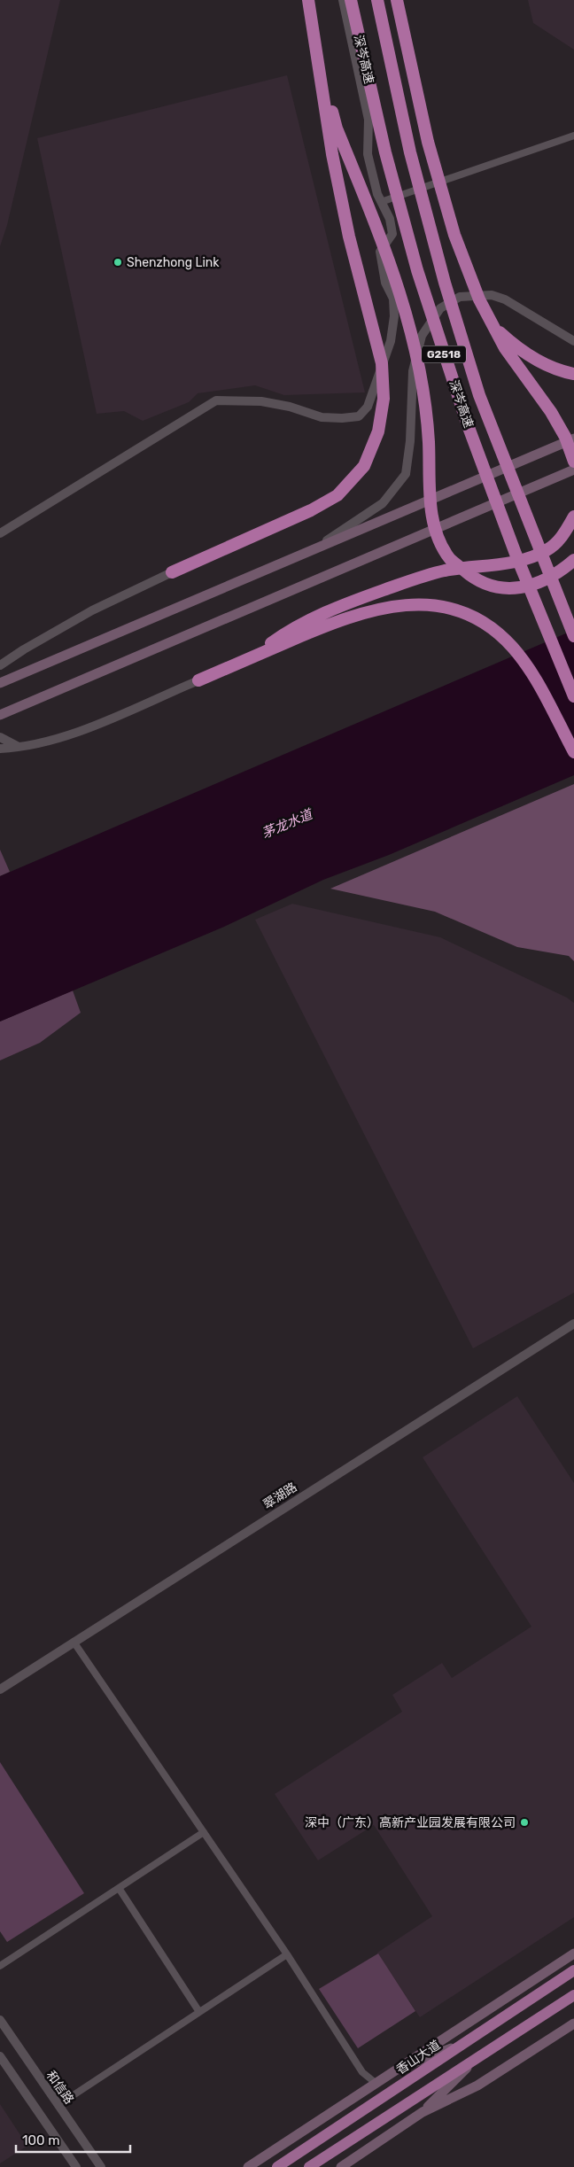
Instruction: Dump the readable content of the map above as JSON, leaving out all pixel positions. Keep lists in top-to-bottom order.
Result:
{
  "streets": {
    "highway": ["深岑高速", "G2518", "香山大道"],
    "street": ["翠湖路", "和信路"]
  },
  "water": ["茅龙水道"],
  "places": ["Shenzhong Link", "深中（广东）高新产业园发展有限公司"],
  "scale_bar": "100 m"
}
